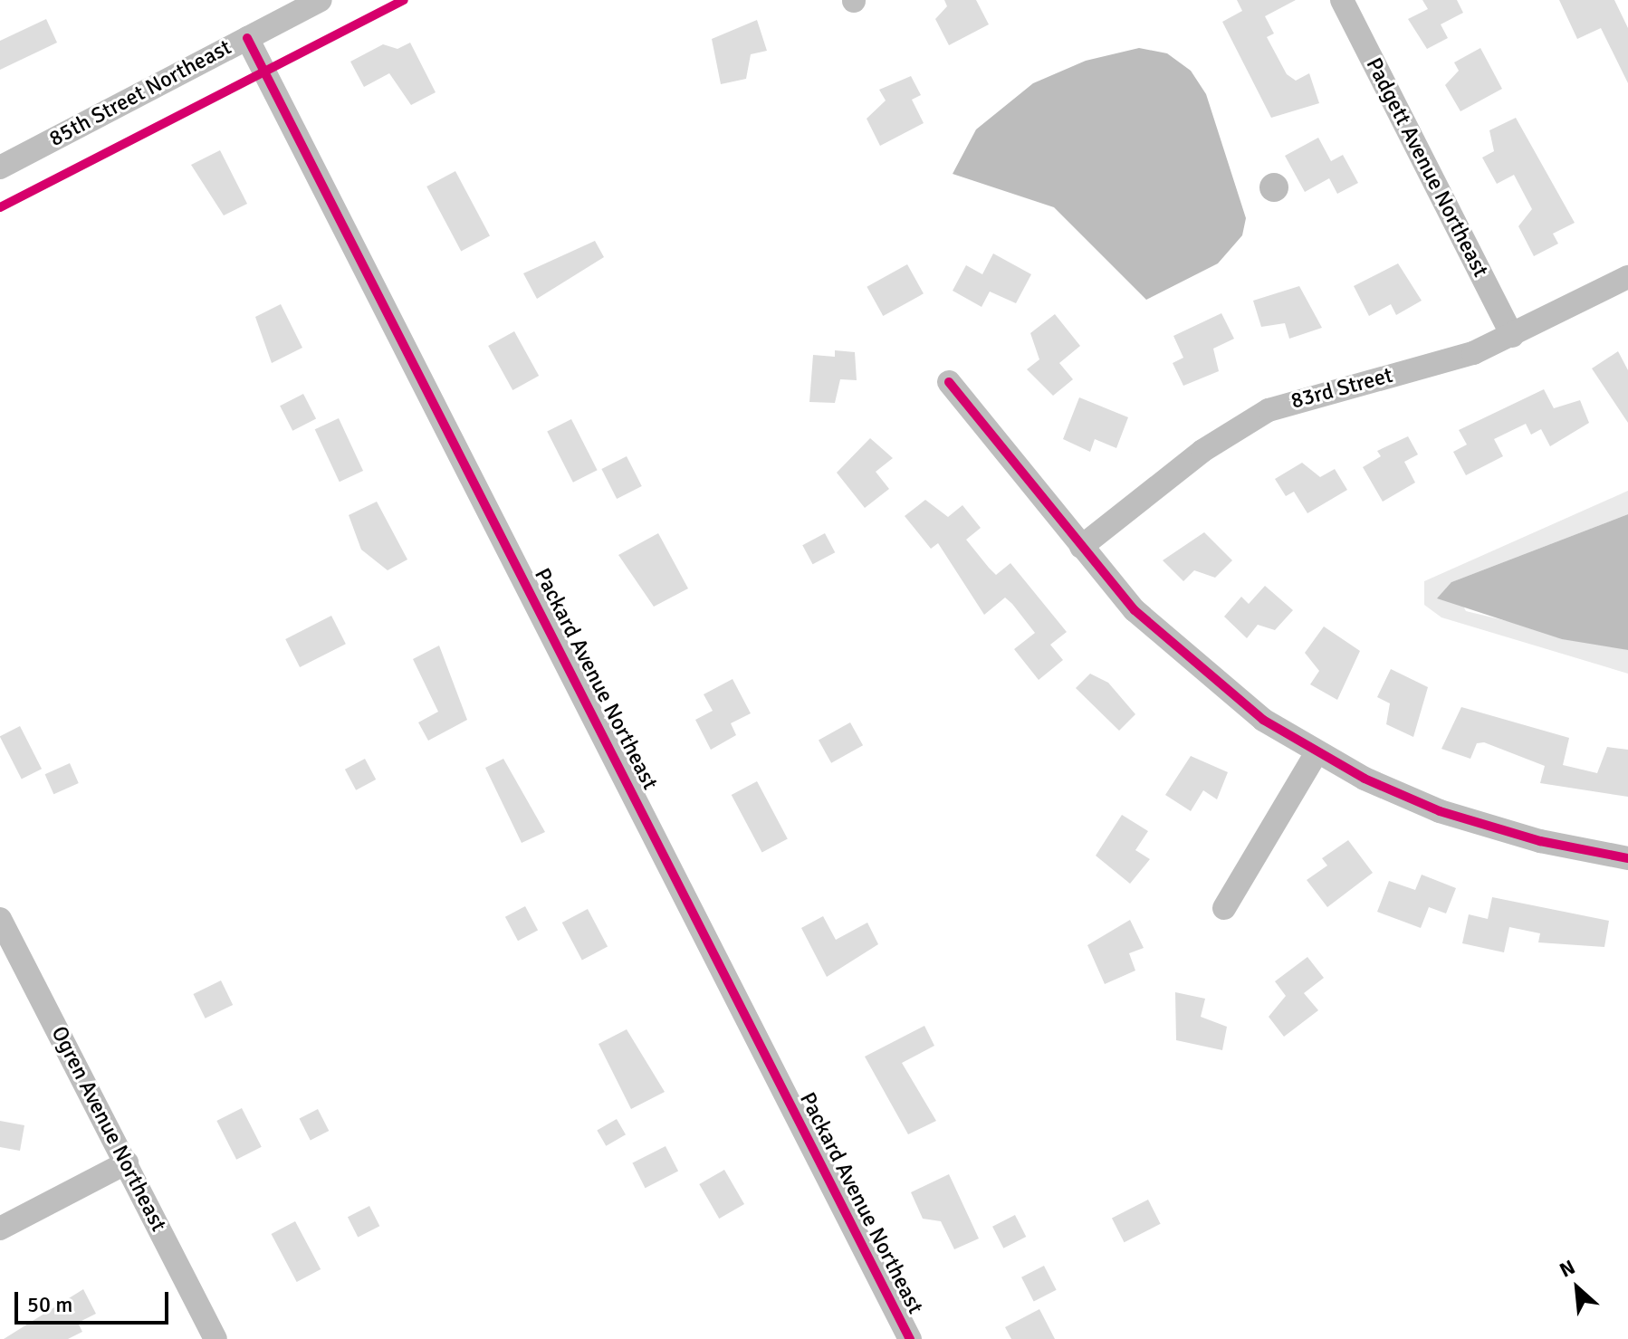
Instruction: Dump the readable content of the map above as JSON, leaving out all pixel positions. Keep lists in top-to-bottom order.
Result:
{
  "streets": {
    "street": [
      "85th Street Northeast",
      "Padgett Avenue Northeast",
      "83rd Street",
      "Packard Avenue Northeast",
      "Ogren Avenue Northeast"
    ]
  },
  "crossings": [
    ["85th Street Northeast", "Packard Avenue Northeast"],
    ["Padgett Avenue Northeast", "83rd Street"]
  ],
  "scale_bar": "50 m",
  "north": "top left"
}
